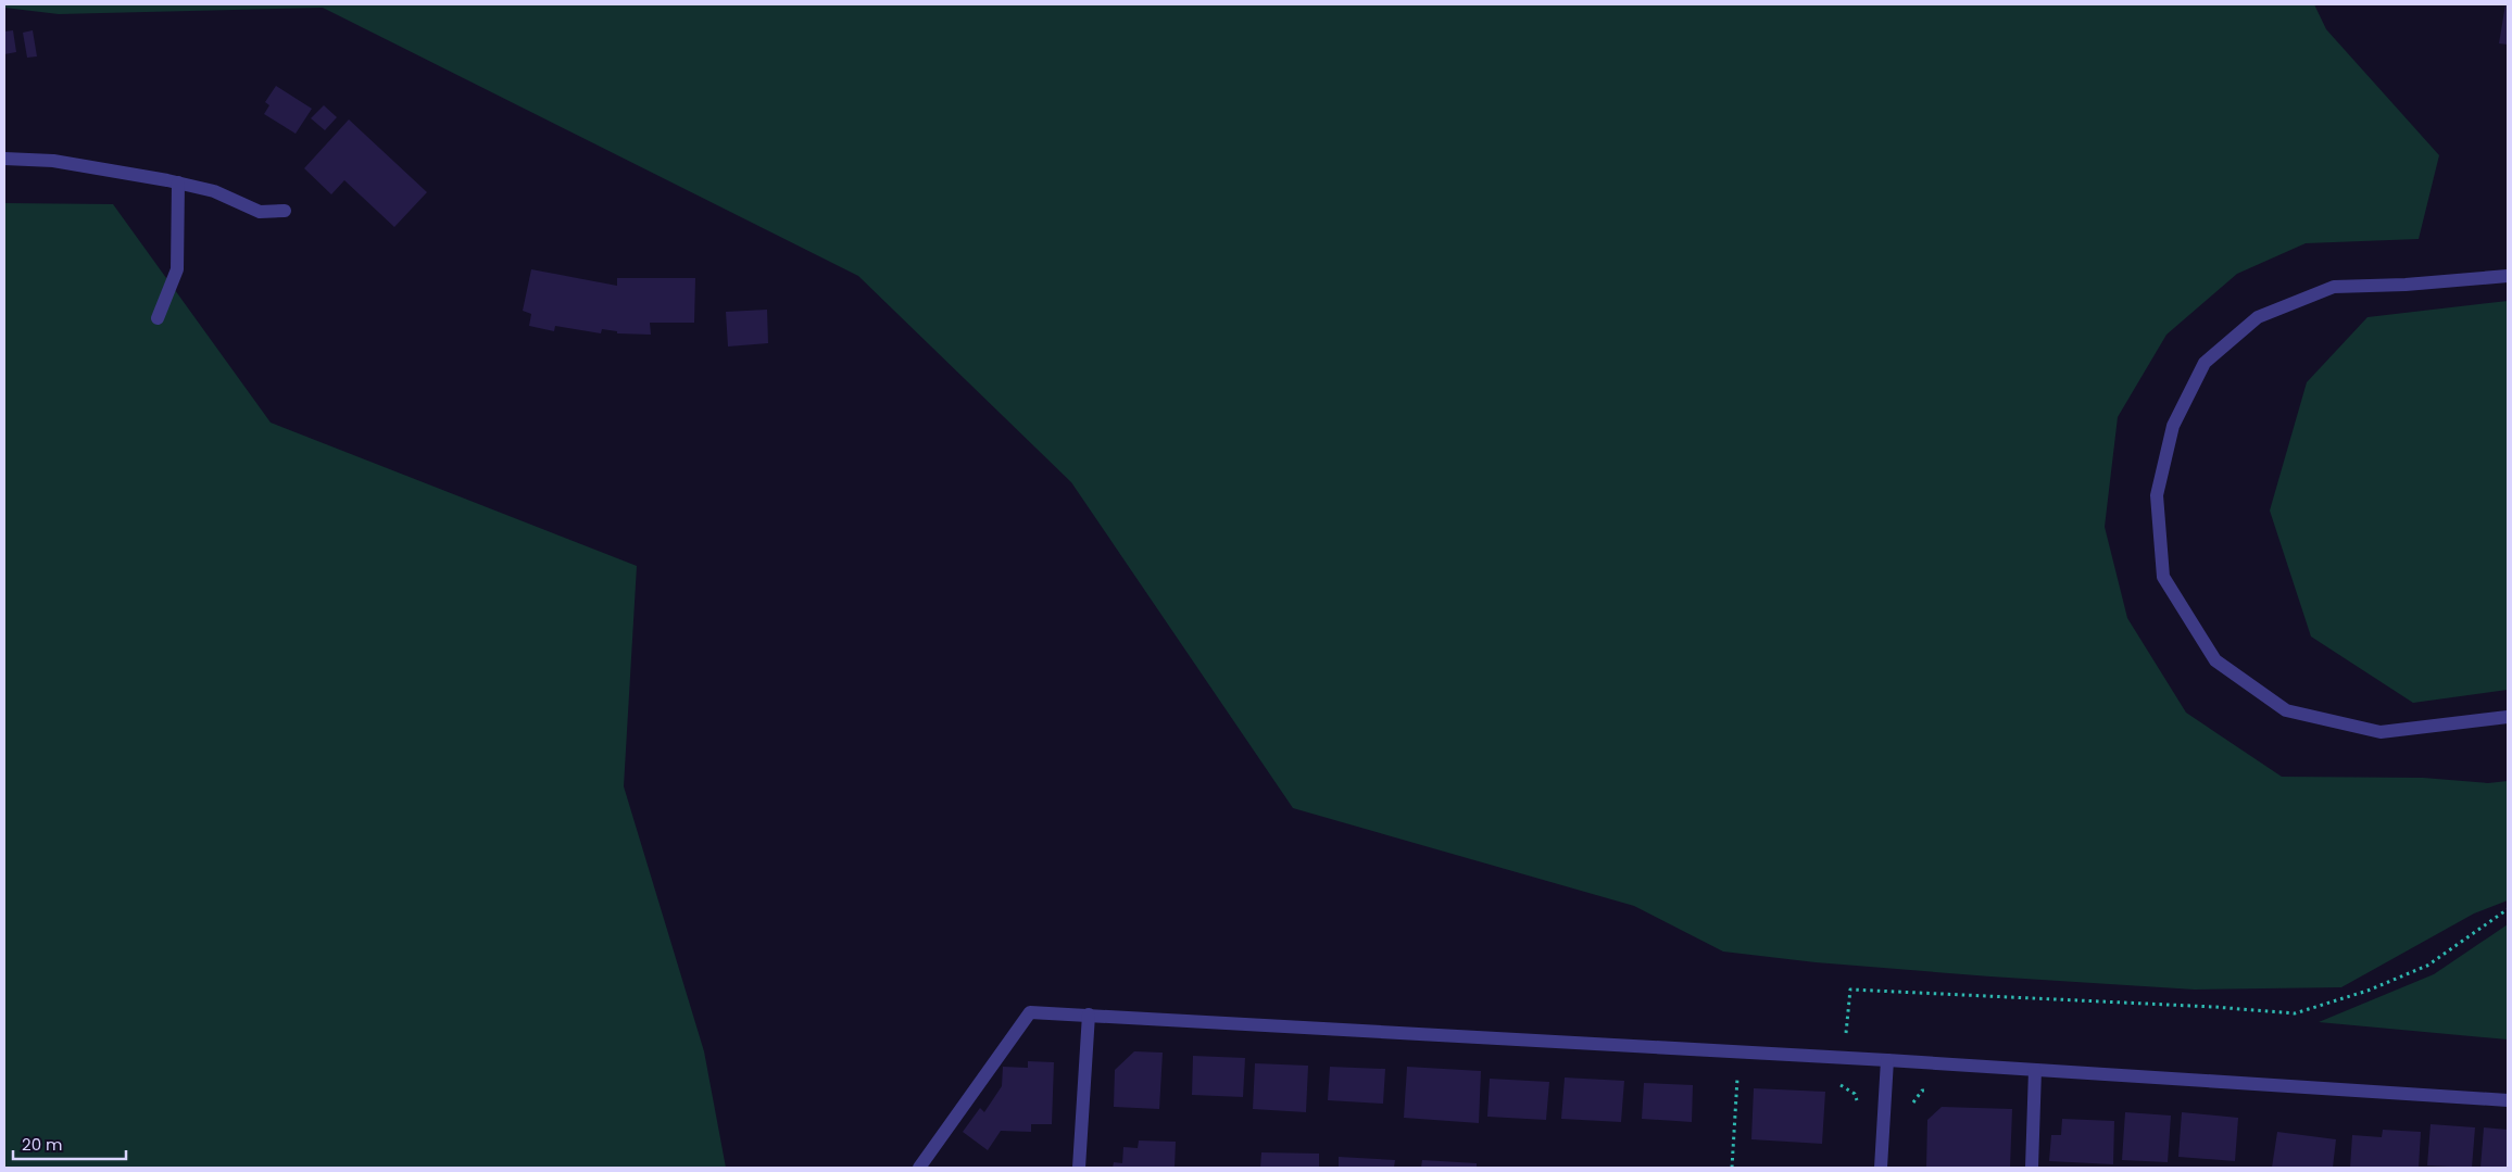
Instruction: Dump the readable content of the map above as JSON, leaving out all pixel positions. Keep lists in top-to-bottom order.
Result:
{
  "scale_bar": "20 m"
}
